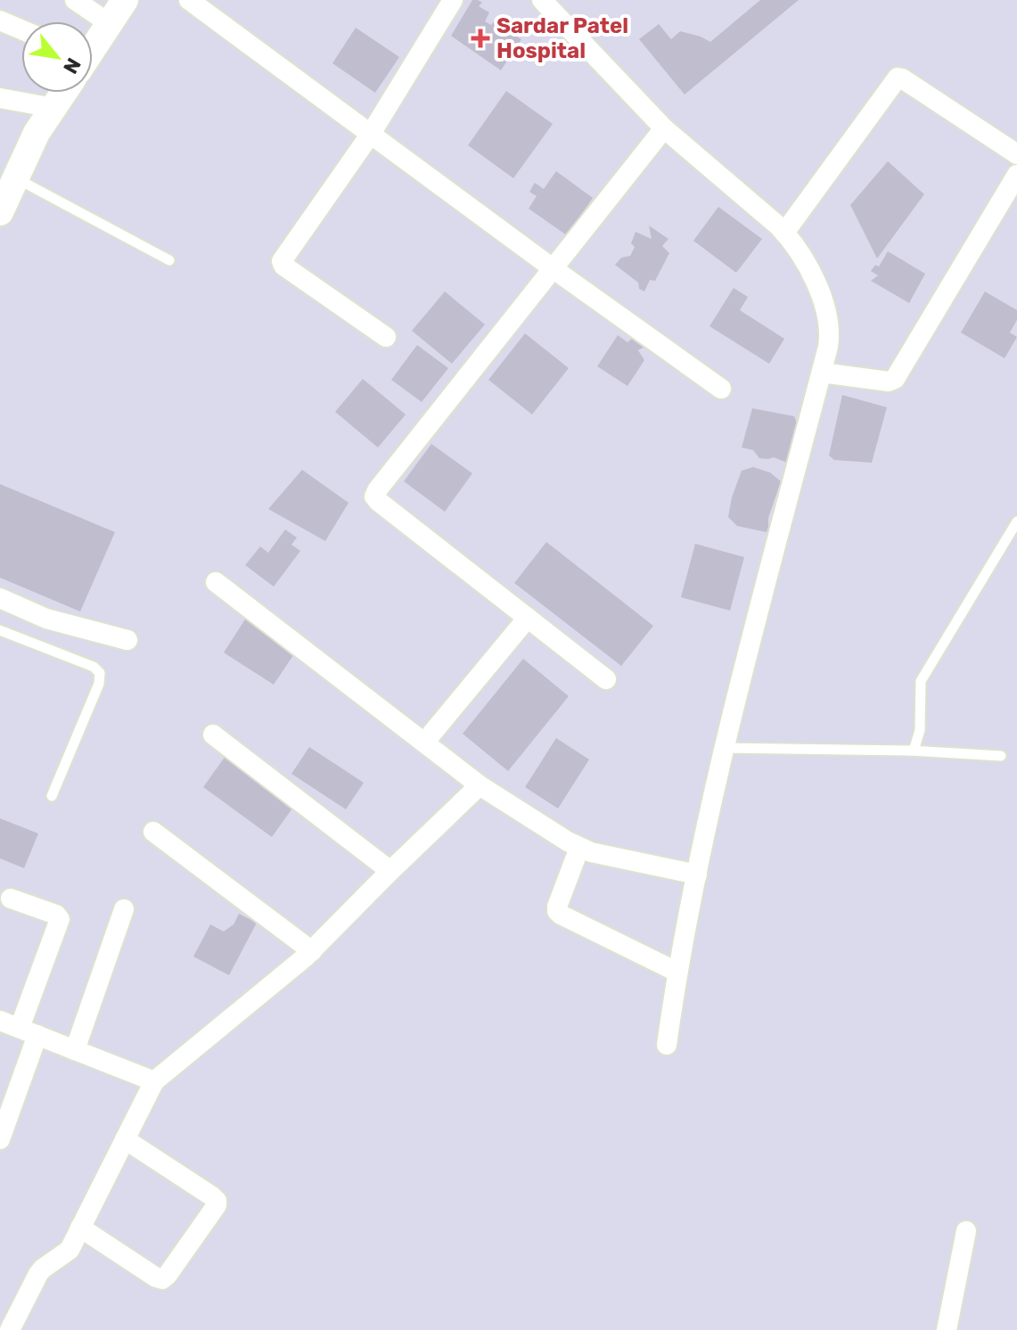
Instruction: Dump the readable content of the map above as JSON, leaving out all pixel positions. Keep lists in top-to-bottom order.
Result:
{
  "places": {
    "health": ["Sardar Patel Hospital"]
  },
  "north": "bottom right"
}
